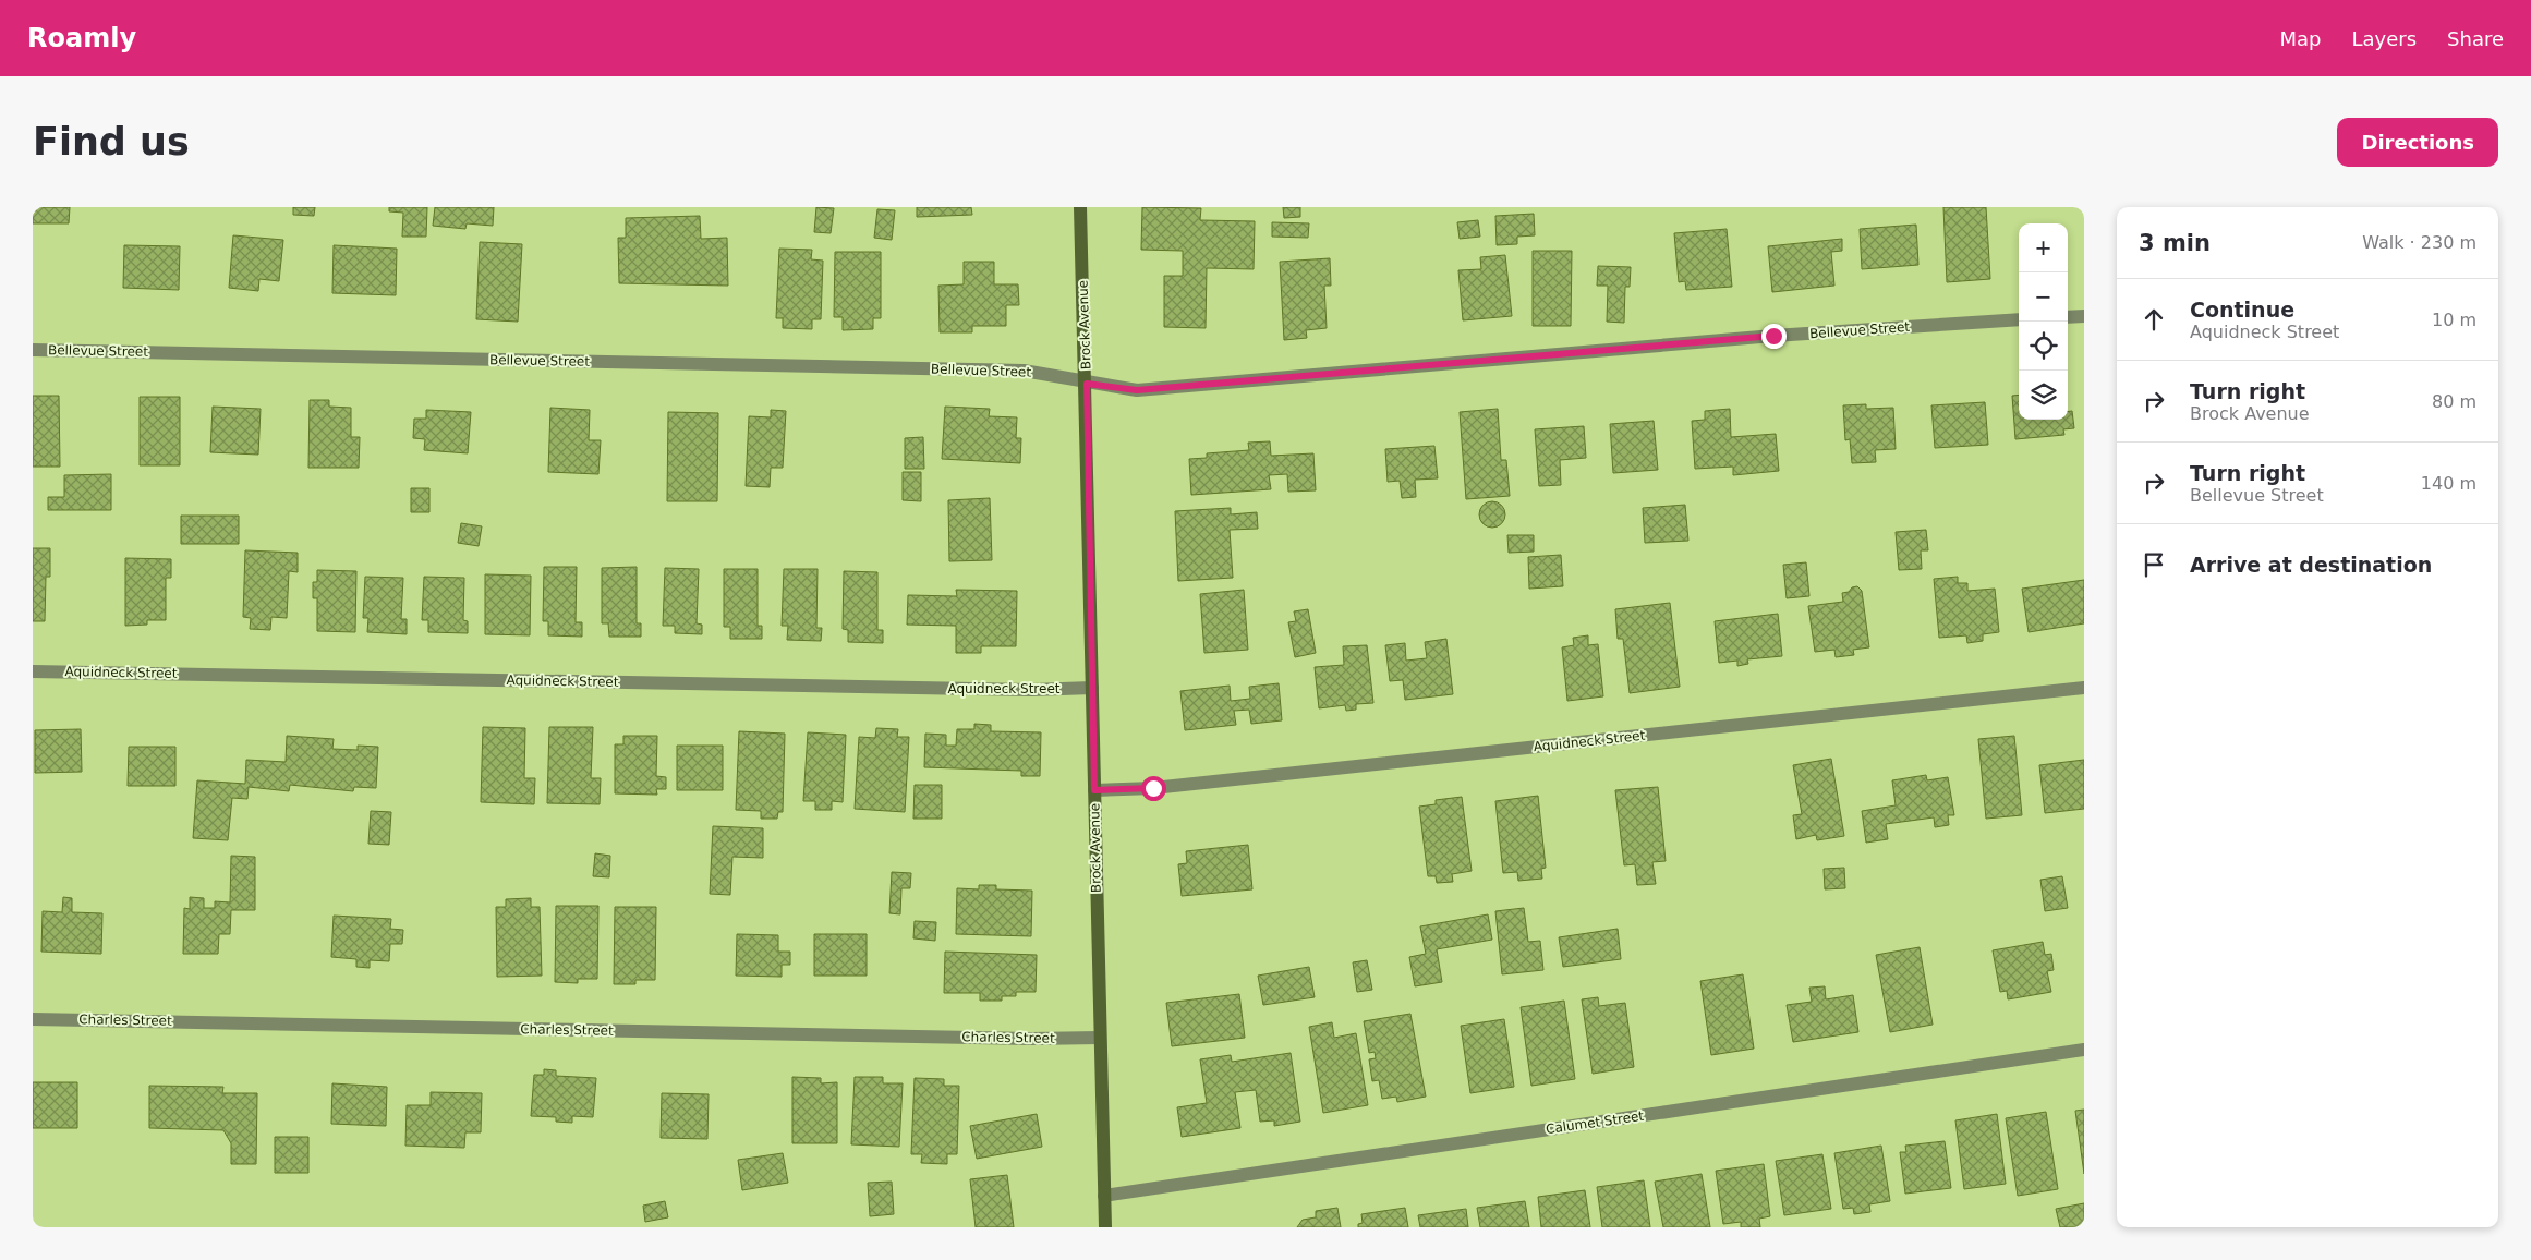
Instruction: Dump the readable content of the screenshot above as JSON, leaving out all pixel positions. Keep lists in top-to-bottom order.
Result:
{
  "streets": {
    "main road": ["Brock Avenue"],
    "street": [
      "Bellevue Street",
      "Aquidneck Street",
      "Charles Street",
      "Calumet Street"
    ]
  },
  "crossings": [
    ["Brock Avenue", "Bellevue Street"],
    ["Brock Avenue", "Aquidneck Street"],
    ["Brock Avenue", "Charles Street"],
    ["Brock Avenue", "Calumet Street"]
  ],
  "page": {
    "header": "Roamly",
    "nav": ["Map", "Layers", "Share"],
    "buttons": "Directions",
    "title": "Find us",
    "heading": ["3 min", "Walk · 230 m"],
    "map_buttons": ["+", "−"],
    "list": [
      ["Continue", "Aquidneck Street", "10 m"],
      ["Turn right", "Brock Avenue", "80 m"],
      ["Turn right", "Bellevue Street", "140 m"],
      "Arrive at destination"
    ]
  }
}
